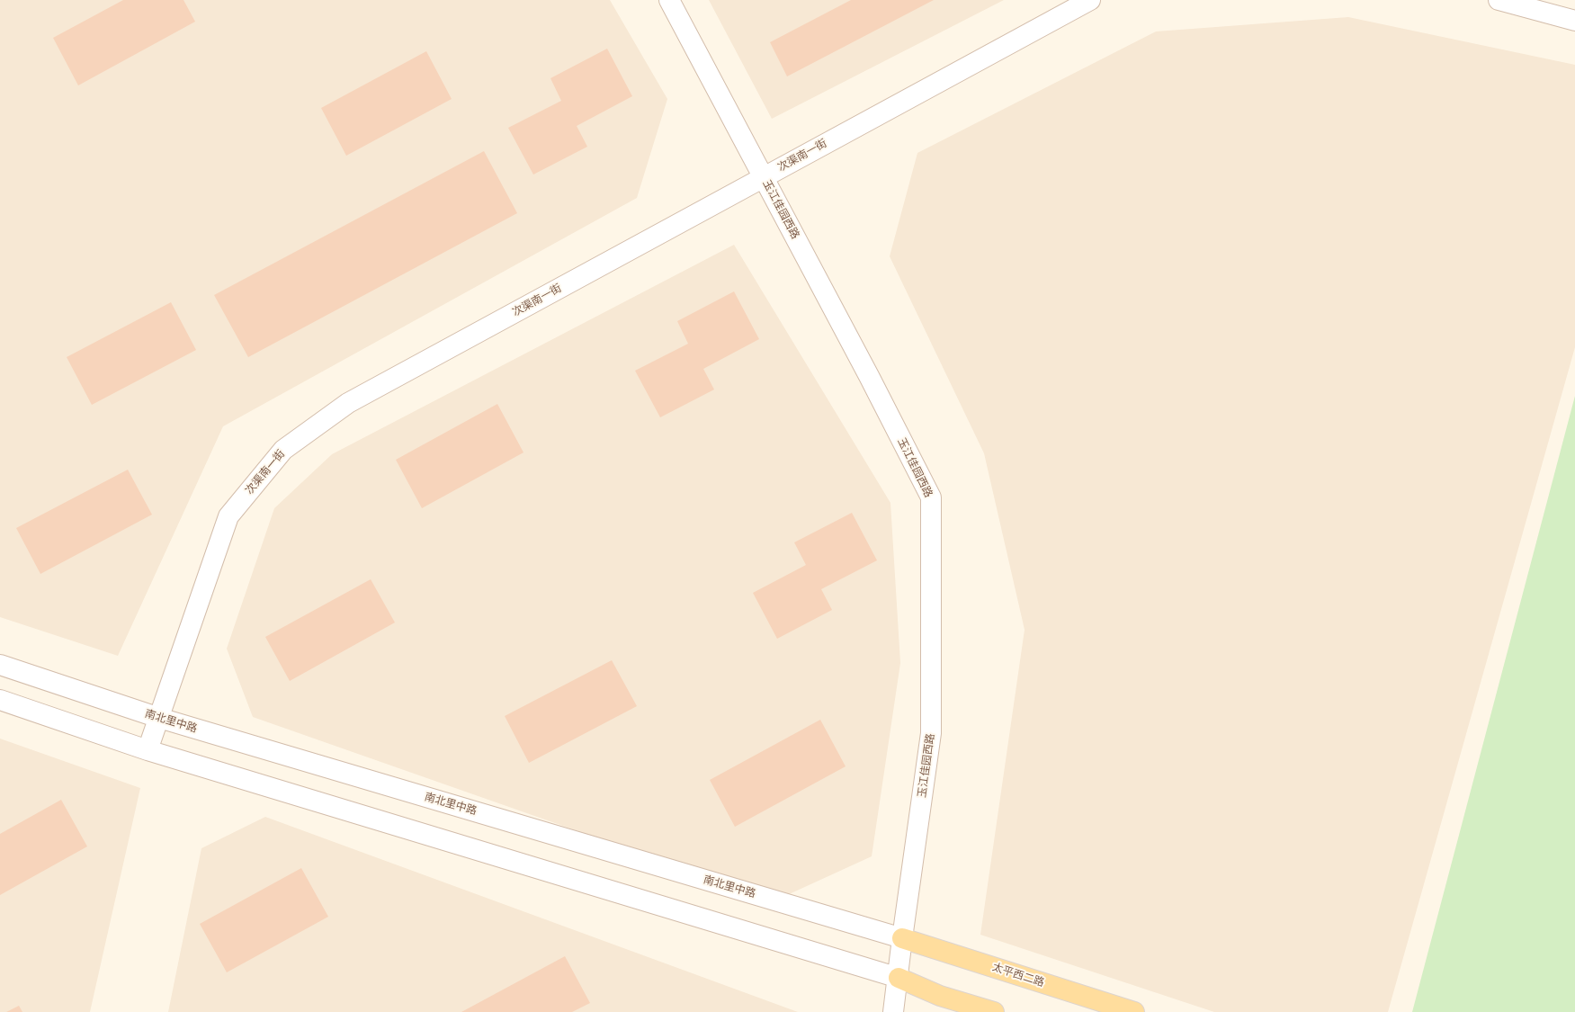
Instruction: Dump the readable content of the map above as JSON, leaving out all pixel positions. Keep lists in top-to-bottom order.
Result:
{
  "streets": {
    "main road": ["太平西二路"],
    "street": ["次渠南一街", "玉江佳园西路", "南北里中路"]
  },
  "crossings": [
    ["次渠南一街", "玉江佳园西路"],
    ["次渠南一街", "南北里中路"],
    ["玉江佳园西路", "南北里中路"],
    ["玉江佳园西路", "太平西二路"],
    ["南北里中路", "太平西二路"]
  ]
}
